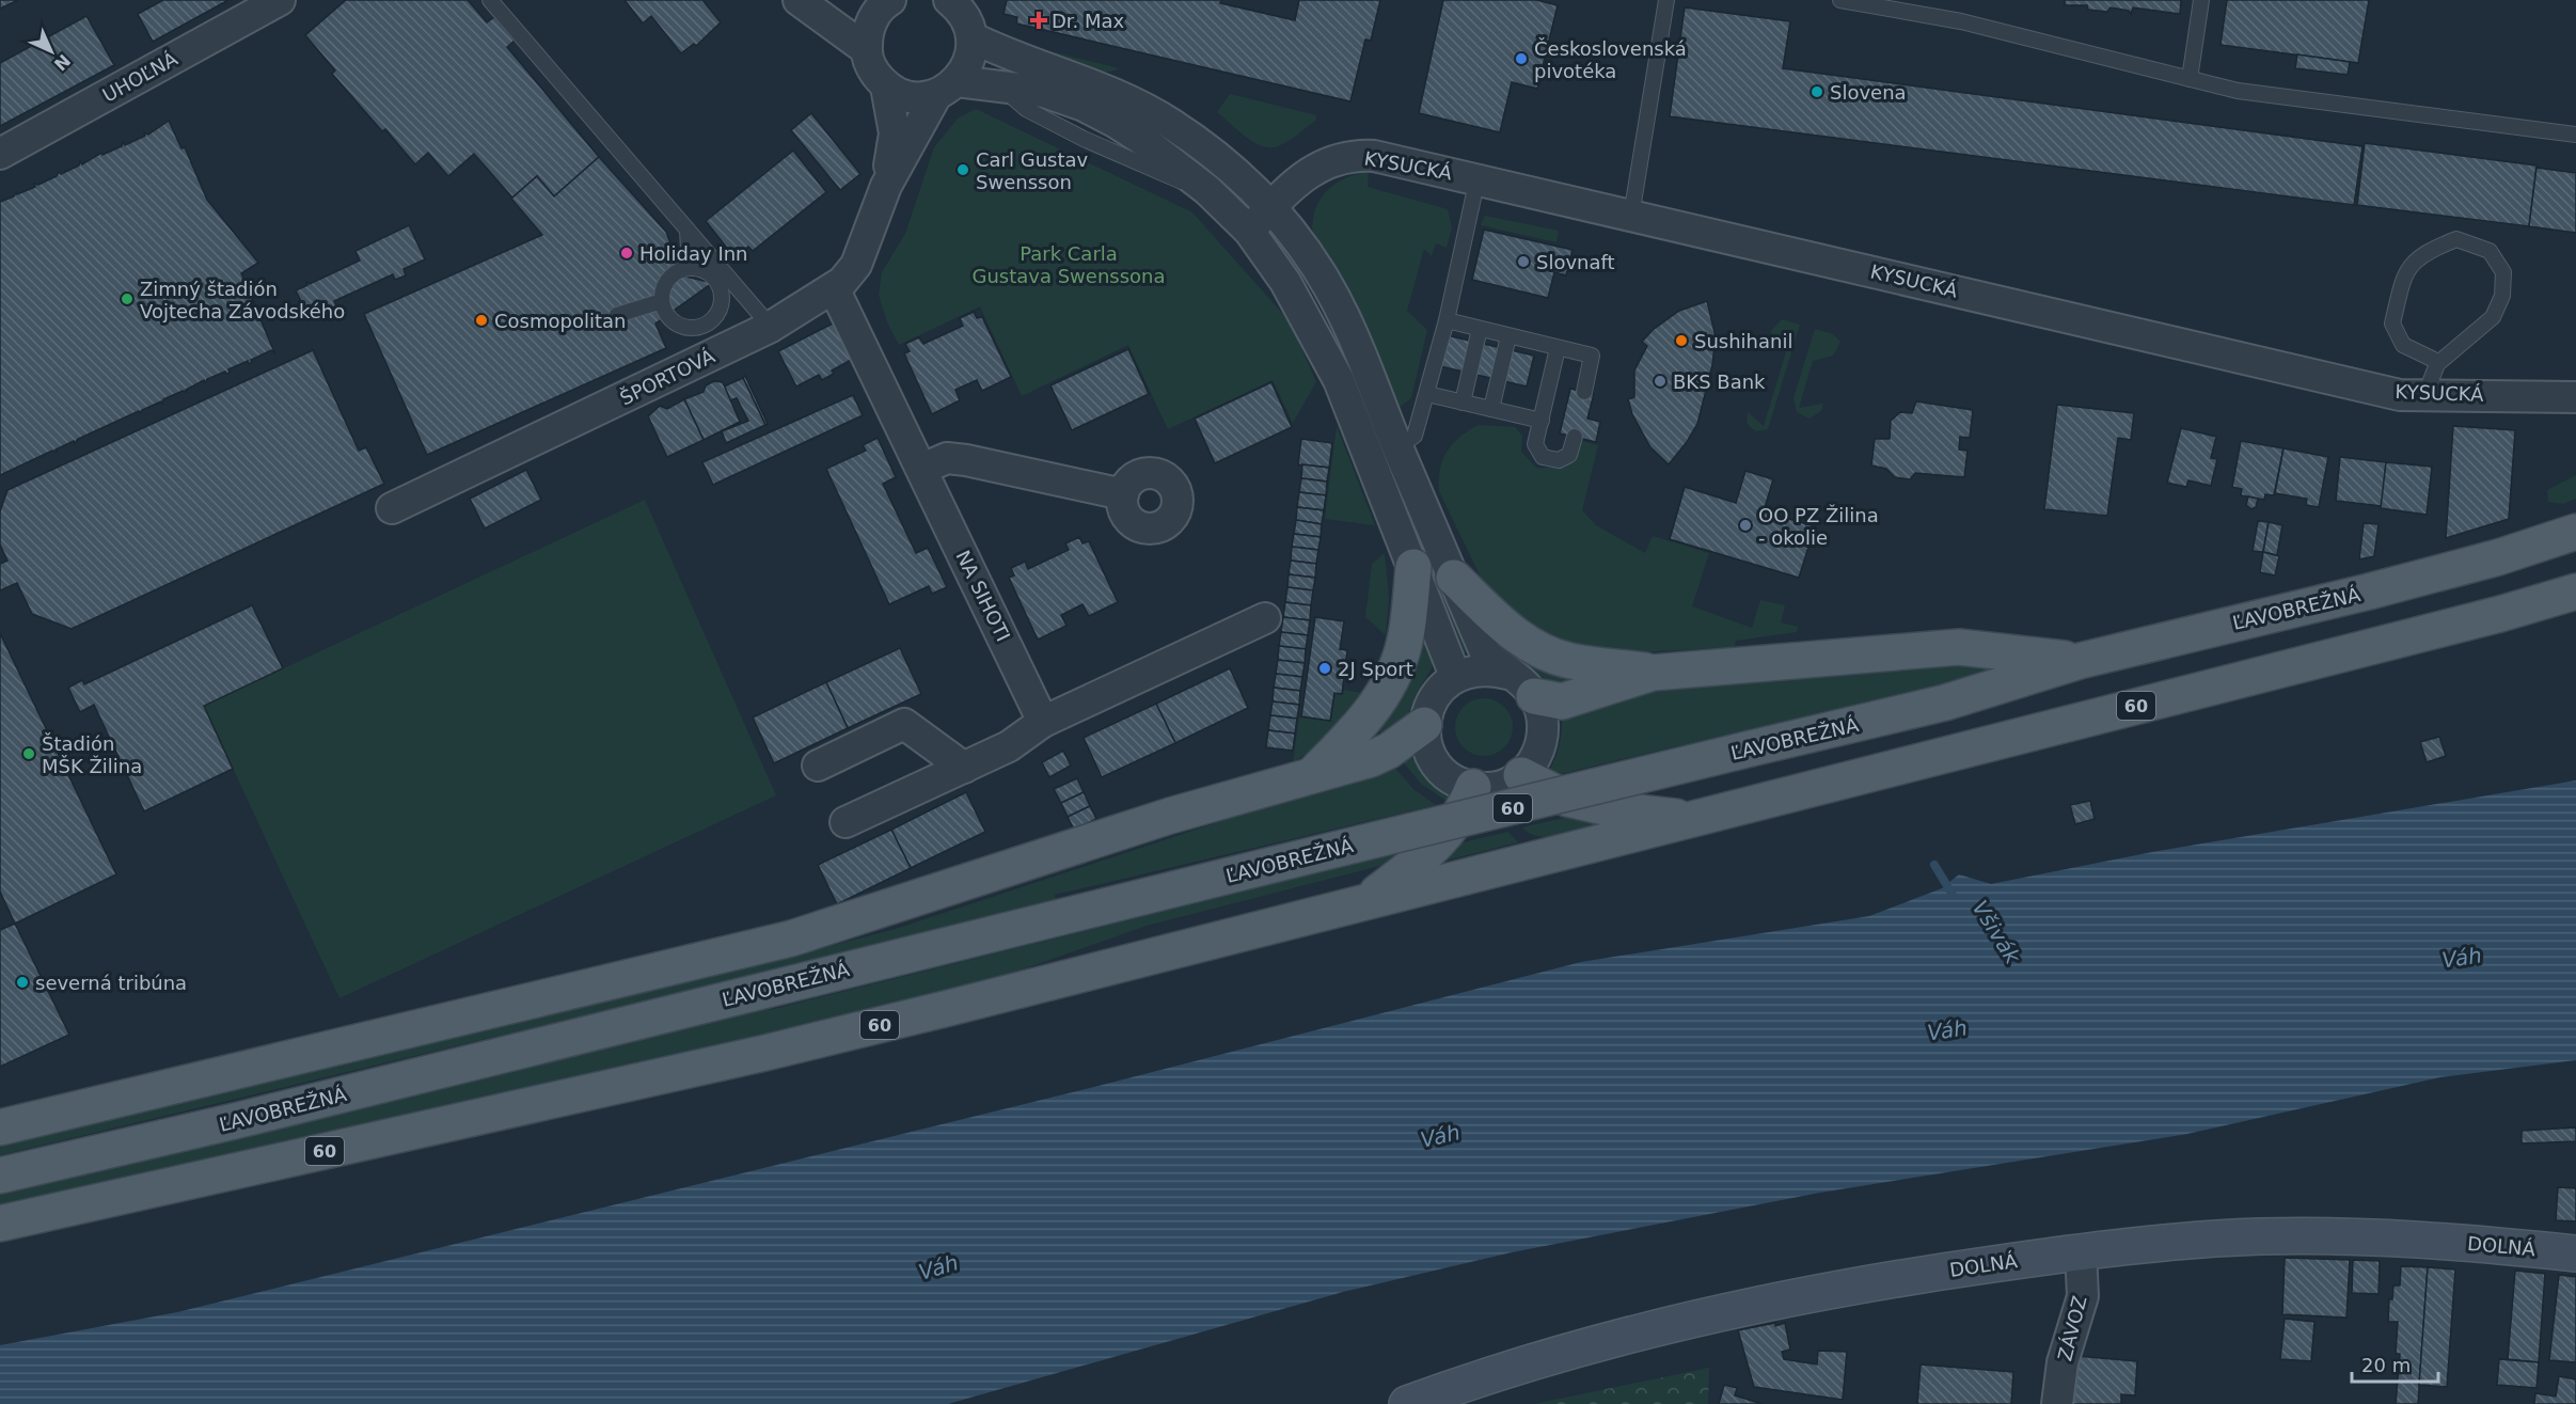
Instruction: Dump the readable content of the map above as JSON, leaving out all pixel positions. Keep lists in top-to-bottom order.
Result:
{
  "streets": {
    "main road": ["ĽAVOBREŽNÁ", "60", "DOLNÁ"],
    "street": [
      "UHOĽNÁ",
      "KYSUCKÁ",
      "ŠPORTOVÁ",
      "NA SIHOTI",
      "ZÁVOZ"
    ]
  },
  "crossings": [
    ["ŠPORTOVÁ", "NA SIHOTI"],
    ["DOLNÁ", "ZÁVOZ"]
  ],
  "water": ["Všivák", "Váh"],
  "parks": ["Park Carla Gustava Swenssona"],
  "places": {
    "health": ["Dr. Max"],
    "other": [
      "Československá pivotéka",
      "Slovena",
      "Carl Gustav Swensson",
      "Holiday Inn",
      "Slovnaft",
      "Zimný štadión Vojtecha Závodského",
      "Cosmopolitan",
      "Sushihanil",
      "BKS Bank",
      "OO PZ Žilina - okolie",
      "2J Sport",
      "Štadión MŠK Žilina",
      "severná tribúna"
    ]
  },
  "scale_bar": "20 m",
  "north": "bottom right"
}
